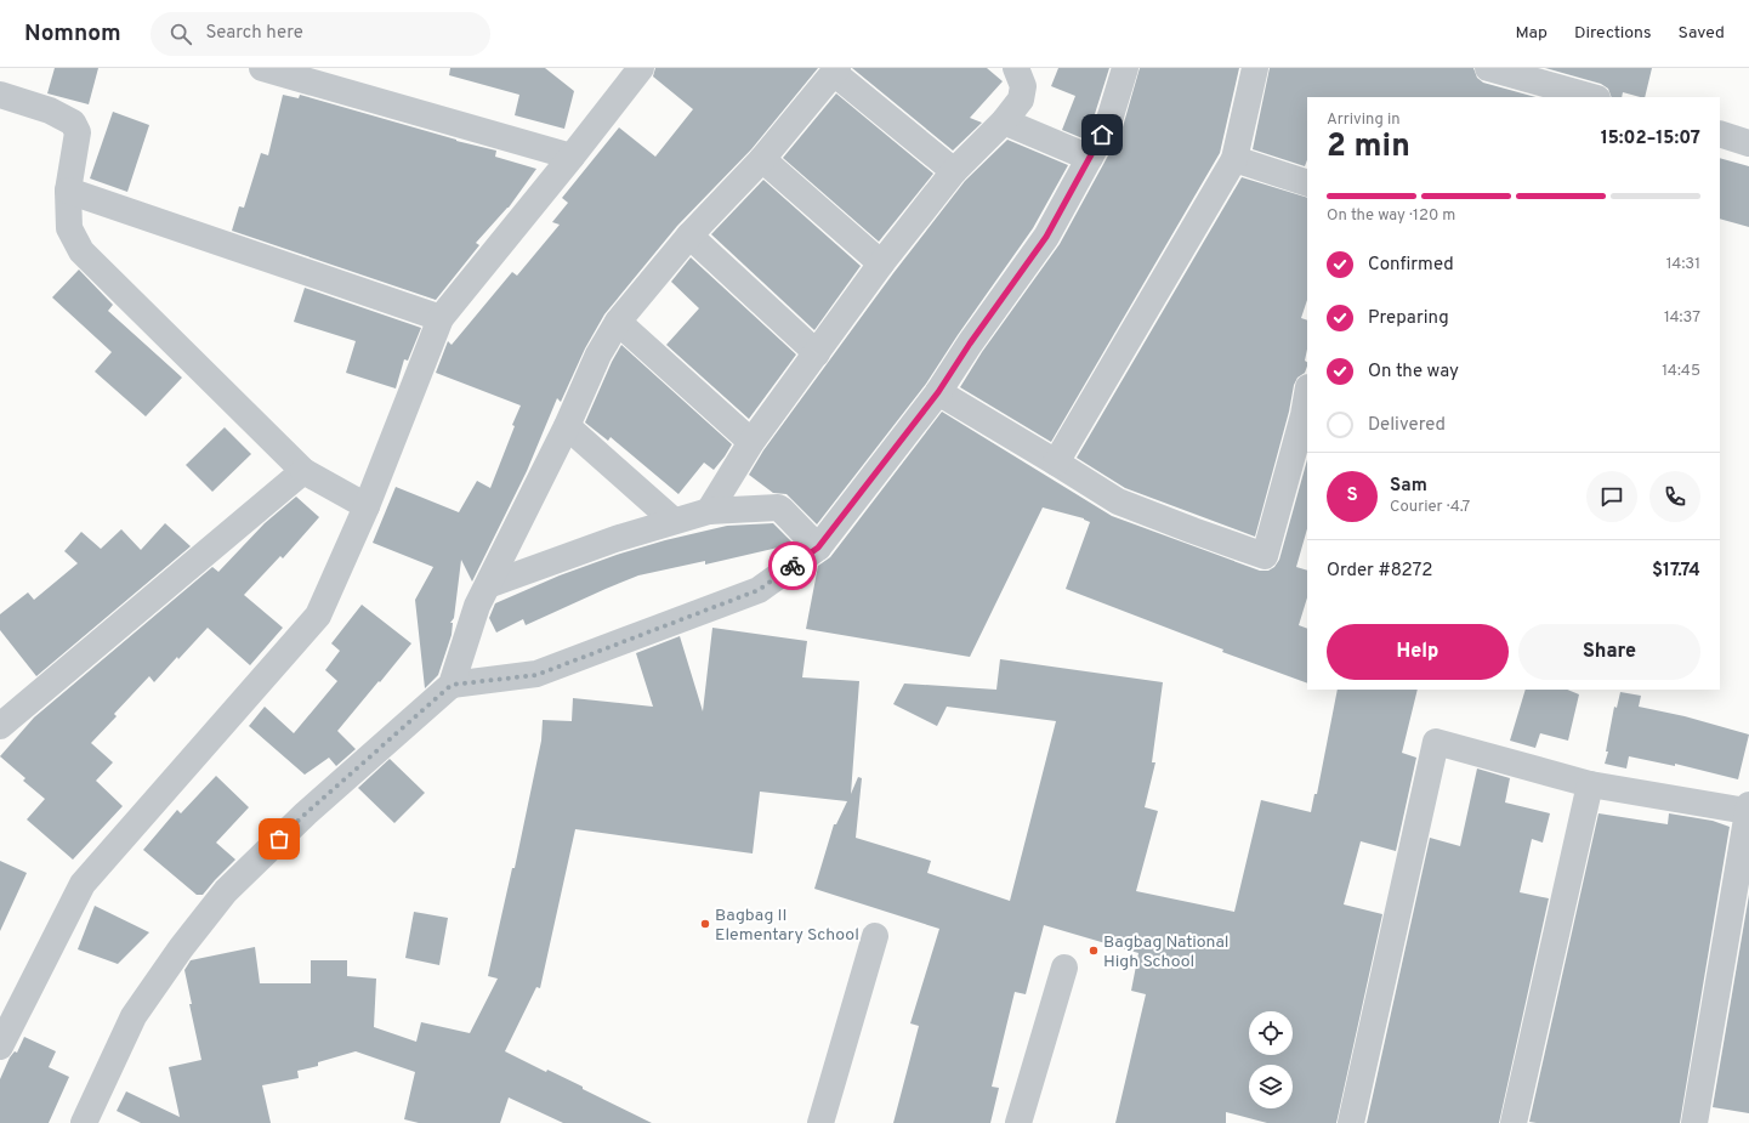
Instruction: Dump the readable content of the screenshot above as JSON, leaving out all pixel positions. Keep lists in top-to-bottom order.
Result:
{
  "places": ["Bagbag II Elementary School", "Bagbag National High School"],
  "page": {
    "header": "Nomnom",
    "search": "Search here",
    "nav": ["Map", "Directions", "Saved"],
    "heading": ["2 min", "Arriving in", "15:02–15:07"],
    "panel": [
      "Sam",
      "Courier · 4.7",
      "Order #8272",
      "$17.74"
    ],
    "bar": "On the way · 120 m",
    "list": [
      ["Confirmed", "14:31"],
      ["Preparing", "14:37"],
      ["On the way", "14:45"],
      "Delivered"
    ],
    "round": "S",
    "buttons": ["Help", "Share"]
  }
}
